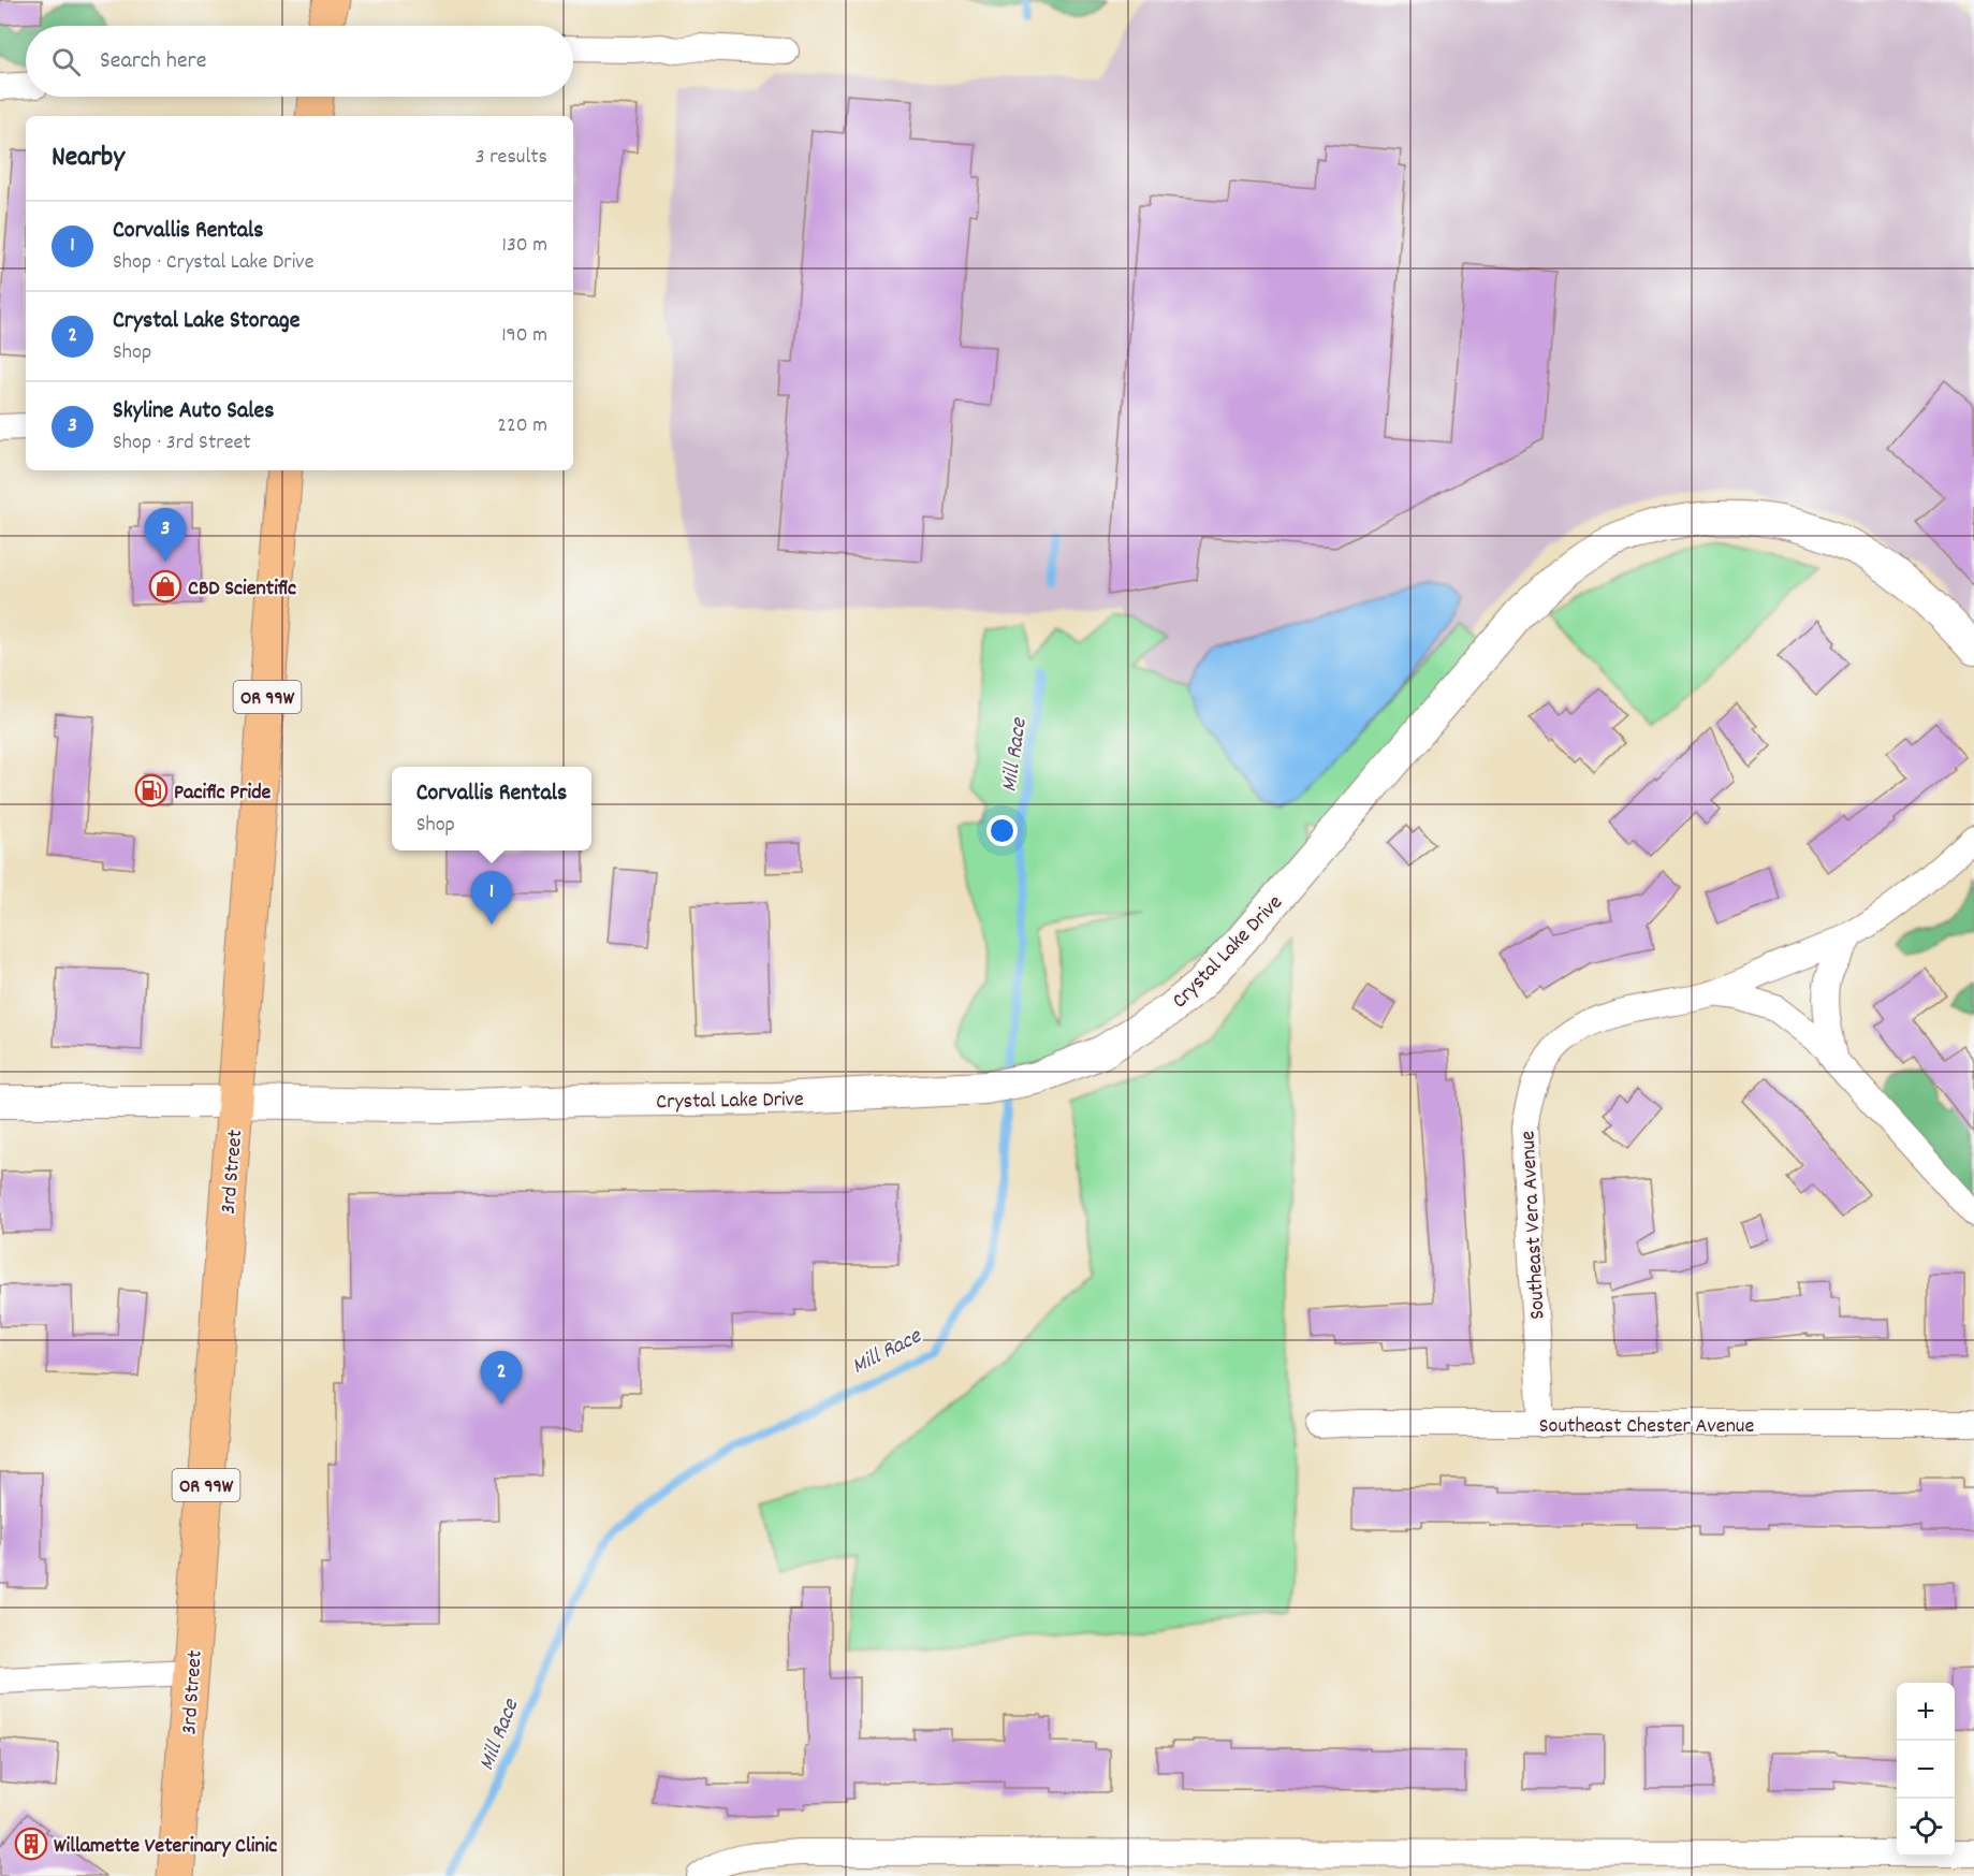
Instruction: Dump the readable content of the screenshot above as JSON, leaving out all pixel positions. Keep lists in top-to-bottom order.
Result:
{
  "streets": {
    "highway": ["OR 99W", "3rd Street"],
    "street": ["Crystal Lake Drive", "Southeast Vera Avenue", "Southeast Chester Avenue"]
  },
  "crossings": [
    ["Crystal Lake Drive", "3rd Street"],
    ["Southeast Vera Avenue", "Southeast Chester Avenue"]
  ],
  "water": ["Mill Race"],
  "places": {
    "shop": ["CBD Scientific"],
    "fuel station": ["Pacific Pride"],
    "building": ["Willamette Veterinary Clinic"]
  },
  "page": {
    "search": "Search here",
    "heading": ["Nearby", "3 results"],
    "list": [
      {
        "mark": "1",
        "name": "Corvallis Rentals",
        "note": "Shop · Crystal Lake Drive",
        "value": "130 m"
      },
      {
        "mark": "2",
        "name": "Crystal Lake Storage",
        "note": "Shop",
        "value": "190 m"
      },
      {
        "mark": "3",
        "name": "Skyline Auto Sales",
        "note": "Shop · 3rd Street",
        "value": "220 m"
      }
    ],
    "pins": ["3", "1", "2"],
    "popup": ["Corvallis Rentals", "Shop"],
    "map_buttons": ["+", "−"]
  }
}
